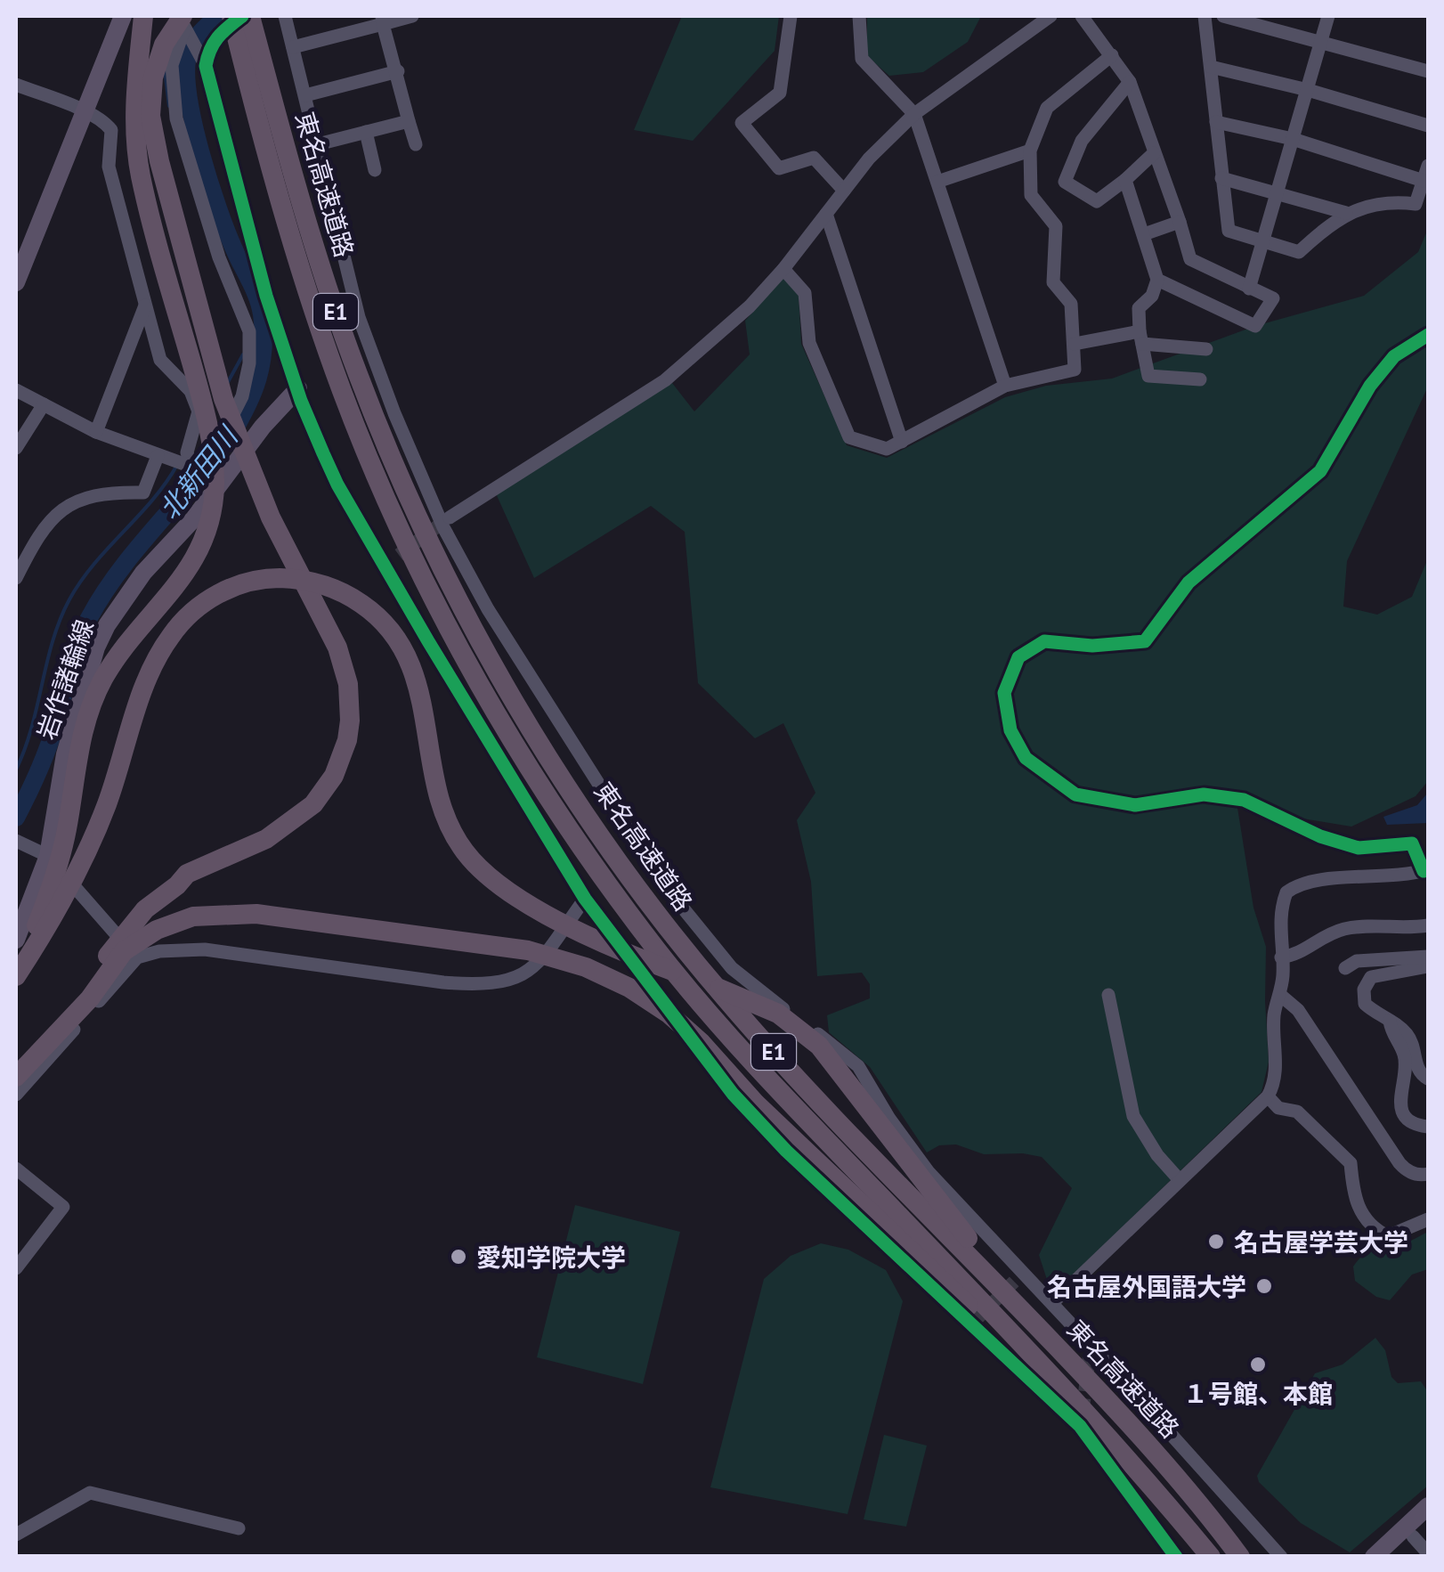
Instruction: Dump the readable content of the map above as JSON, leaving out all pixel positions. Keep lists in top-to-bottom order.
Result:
{
  "streets": {
    "highway": ["東名高速道路", "E1"],
    "main road": ["岩作諸輪線"]
  },
  "water": ["北新田川"],
  "places": [
    "名古屋学芸大学",
    "愛知学院大学",
    "名古屋外国語大学",
    "１号館、本館"
  ]
}
